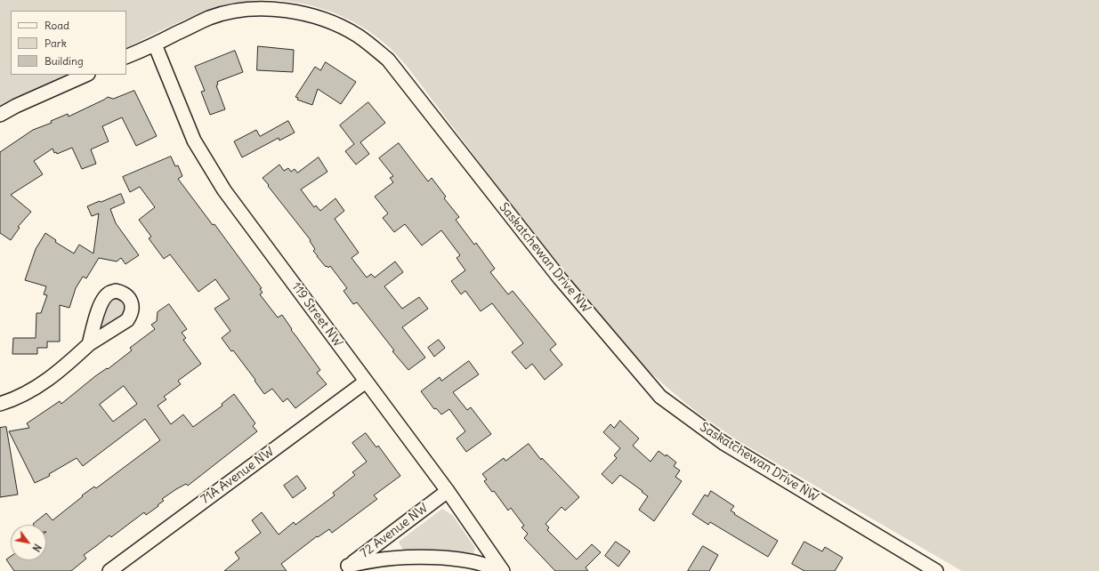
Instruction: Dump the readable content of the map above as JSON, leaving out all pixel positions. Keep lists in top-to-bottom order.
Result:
{
  "streets": {
    "street": [
      "Saskatchewan Drive NW",
      "119 Street NW",
      "71A Avenue NW",
      "72 Avenue NW"
    ]
  },
  "crossings": [
    ["Saskatchewan Drive NW", "119 Street NW"],
    ["119 Street NW", "71A Avenue NW"],
    ["119 Street NW", "72 Avenue NW"]
  ],
  "legend": ["Road", "Park", "Building"],
  "north": "bottom right"
}
